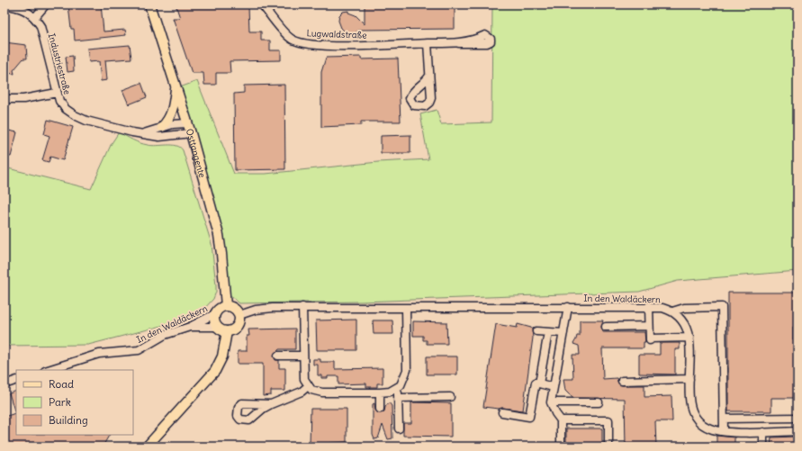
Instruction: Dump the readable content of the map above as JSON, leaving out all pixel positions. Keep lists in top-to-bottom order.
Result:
{
  "streets": {
    "main road": ["Osttangente"],
    "street": ["Lugwaldstraße", "Industriestraße", "In den Waldäckern"]
  },
  "crossings": [
    ["Industriestraße", "Osttangente"],
    ["Osttangente", "In den Waldäckern"]
  ],
  "legend": ["Road", "Park", "Building"]
}
